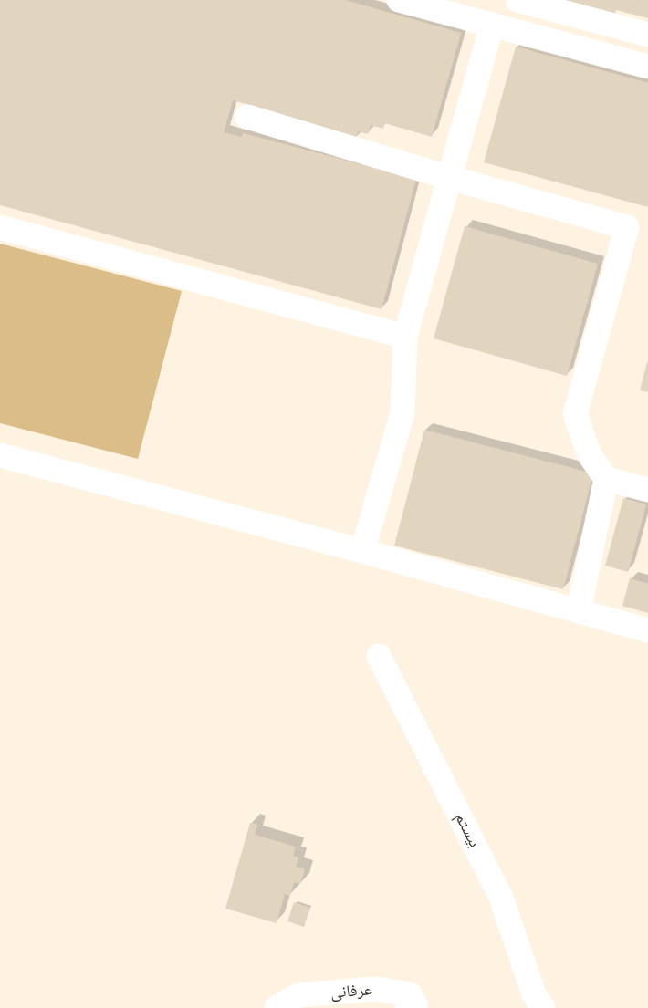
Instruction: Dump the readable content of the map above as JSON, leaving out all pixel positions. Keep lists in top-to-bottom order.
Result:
{
  "streets": {
    "street": ["بیستم", "عرفانی"]
  }
}
